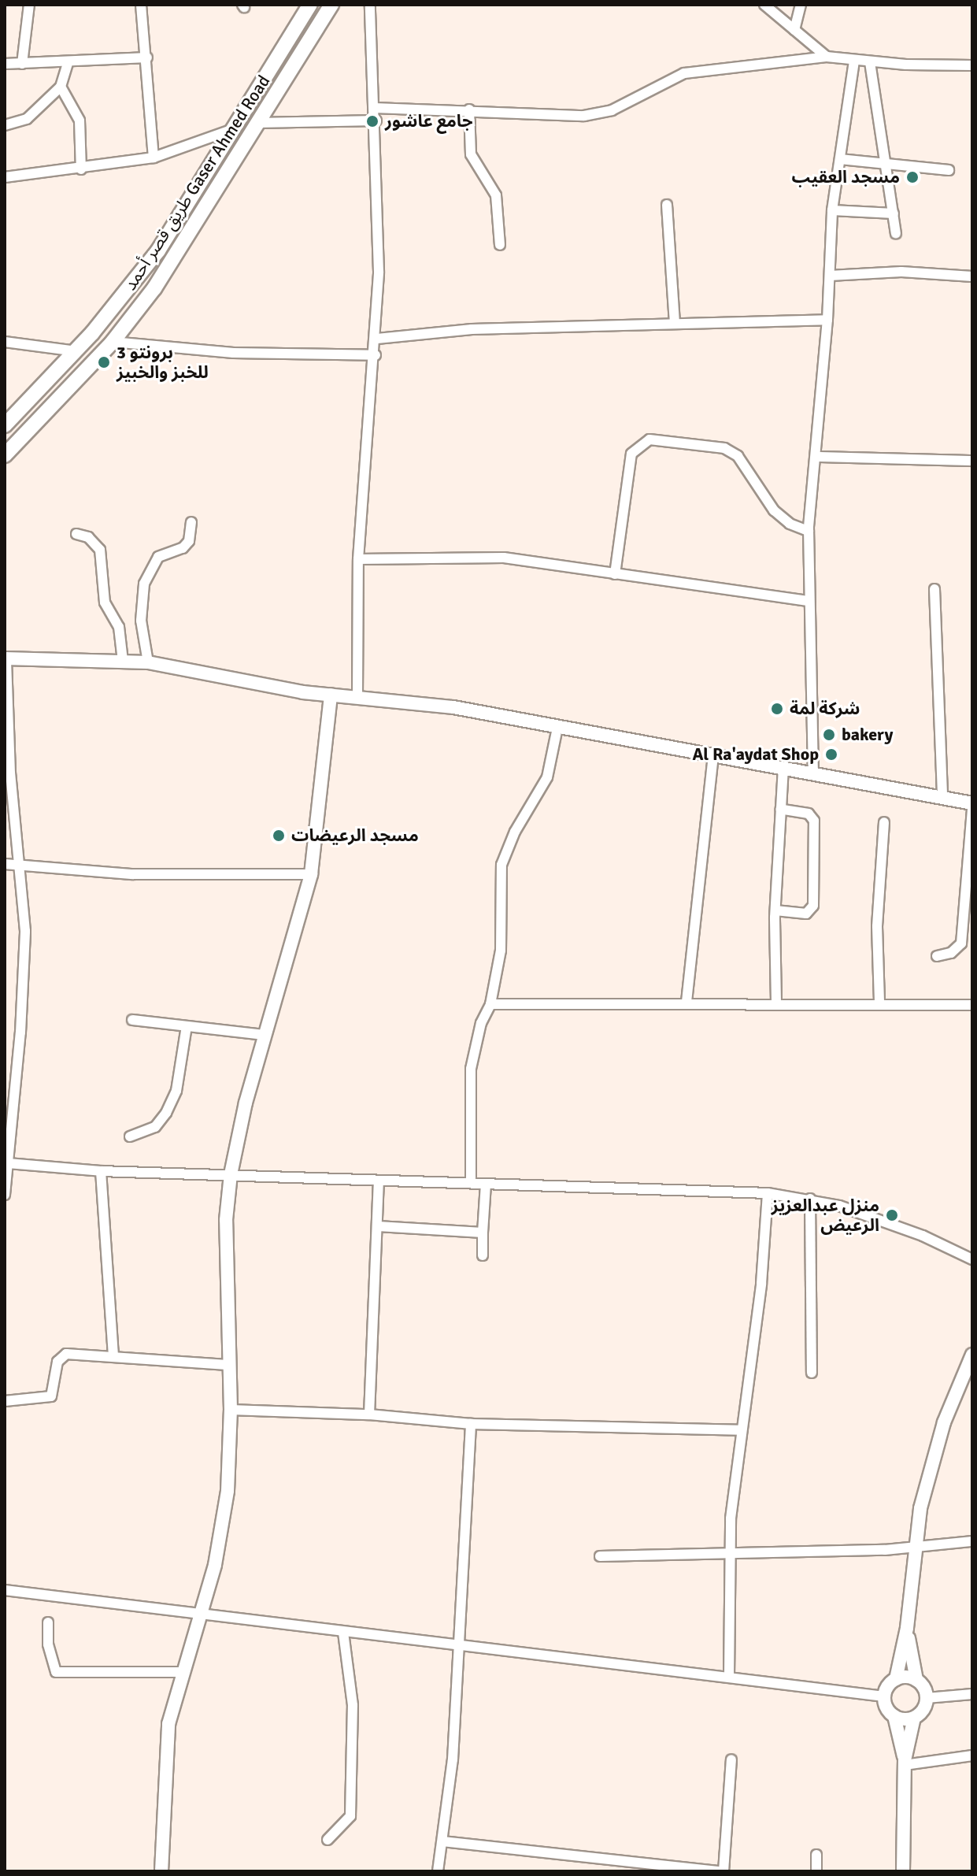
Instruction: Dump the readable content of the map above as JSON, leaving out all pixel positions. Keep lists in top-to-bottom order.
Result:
{
  "streets": {
    "main road": ["طريق قصر أحمد Gaser Ahmed Road"]
  },
  "places": [
    "جامع عاشور",
    "مسجد العقيب",
    "برونتو 3 للخبز والخبيز",
    "شركة لمة",
    "bakery",
    "Al Ra'aydat Shop",
    "مسجد الرعيضات",
    "منزل عبدالعزيز الرعيض"
  ]
}
